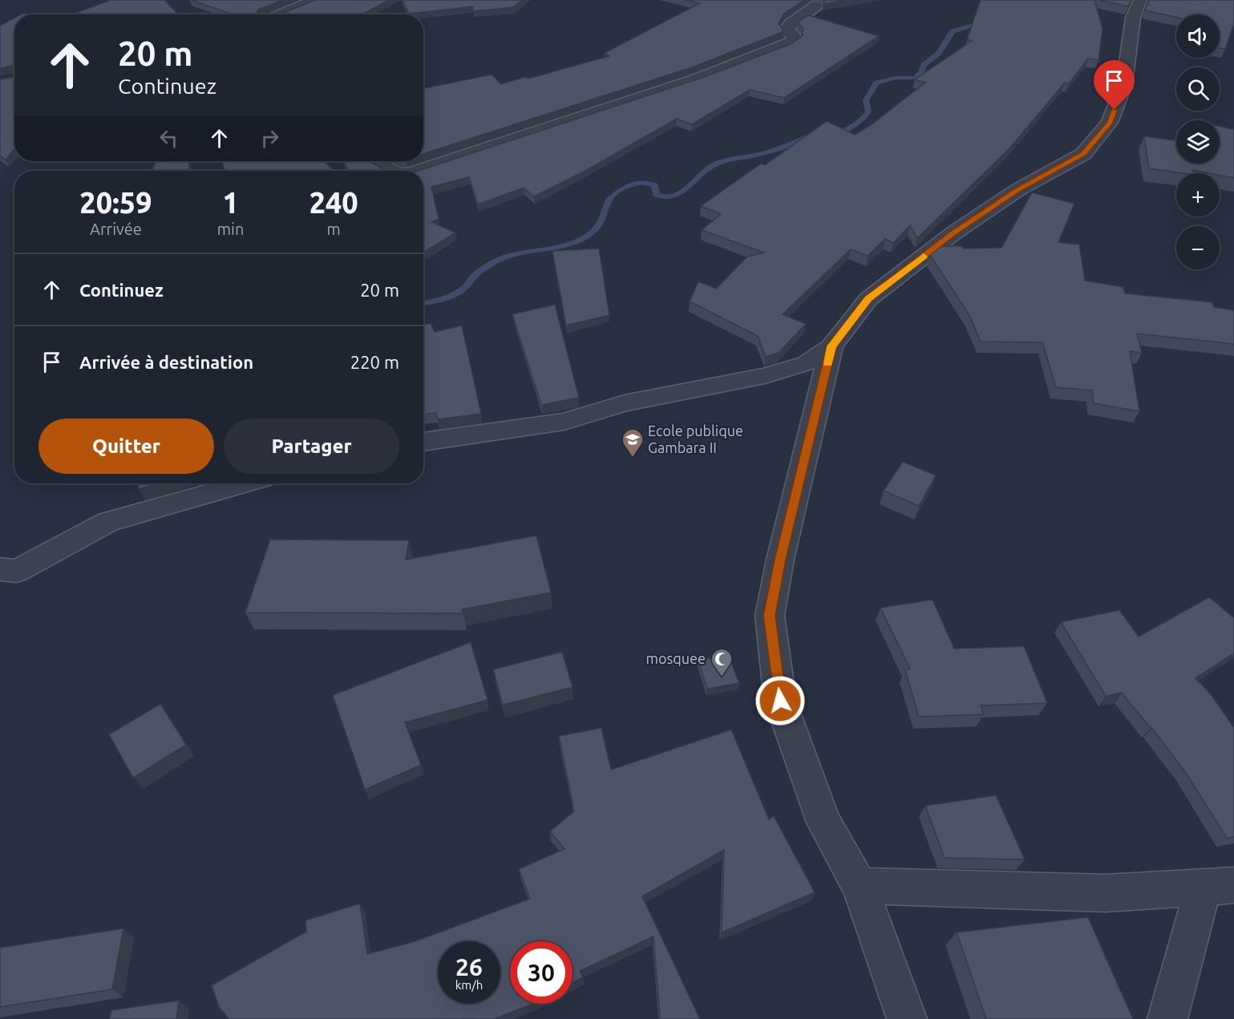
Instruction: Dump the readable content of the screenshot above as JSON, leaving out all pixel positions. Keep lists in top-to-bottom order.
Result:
{
  "places": {
    "school or university": ["Ecole publique Gambara II"],
    "mosque": ["mosquee"]
  },
  "page": {
    "map_buttons": ["+", "−"],
    "turn": ["20 m", "Continuez"],
    "eta": [
      "20:59",
      "Arrivée",
      "1",
      "min",
      "240",
      "m"
    ],
    "list": [
      {
        "name": "Continuez",
        "value": "20 m"
      },
      {
        "name": "Arrivée à destination",
        "value": "220 m"
      }
    ],
    "buttons": ["Quitter", "Partager"],
    "speed": "26 km/h",
    "limit": "30"
  }
}
